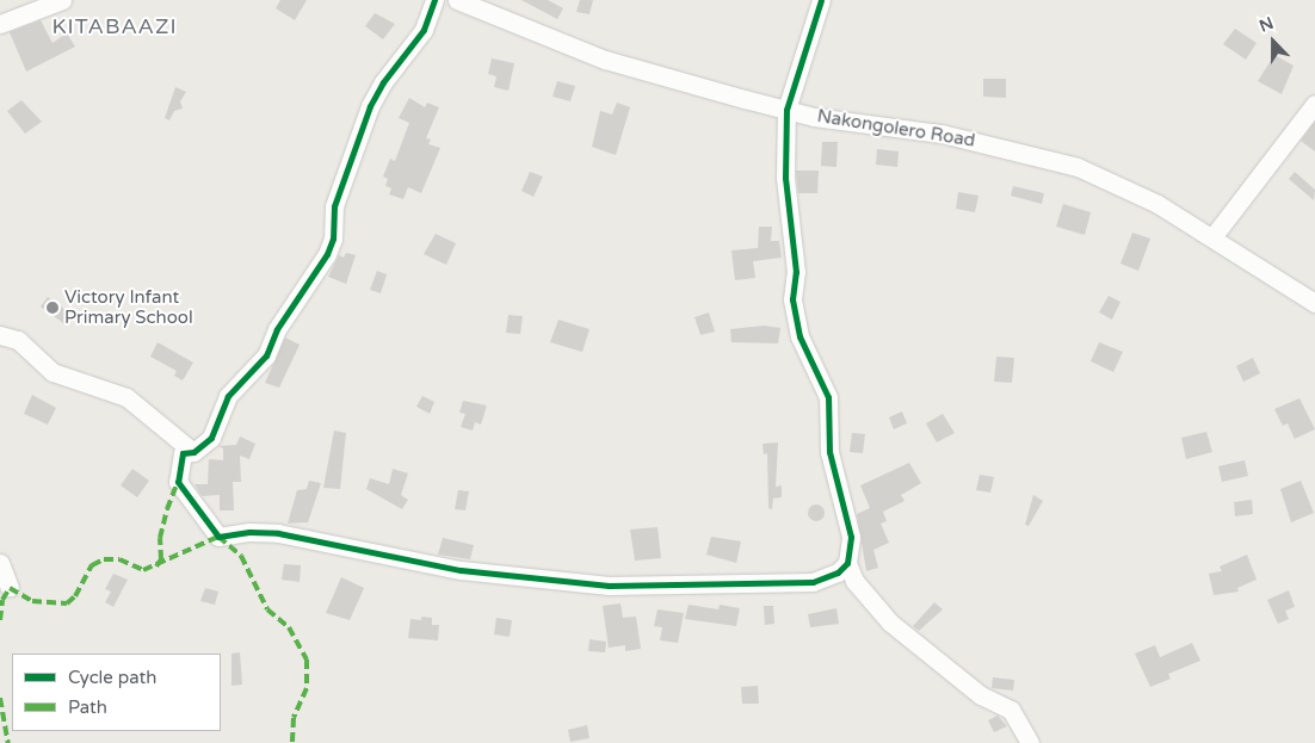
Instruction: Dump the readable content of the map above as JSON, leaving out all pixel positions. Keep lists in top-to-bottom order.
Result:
{
  "streets": {
    "street": ["Nakongolero Road"]
  },
  "districts": ["KITABAAZI"],
  "places": ["Victory Infant Primary School"],
  "legend": ["Cycle path", "Path"],
  "north": "top"
}
